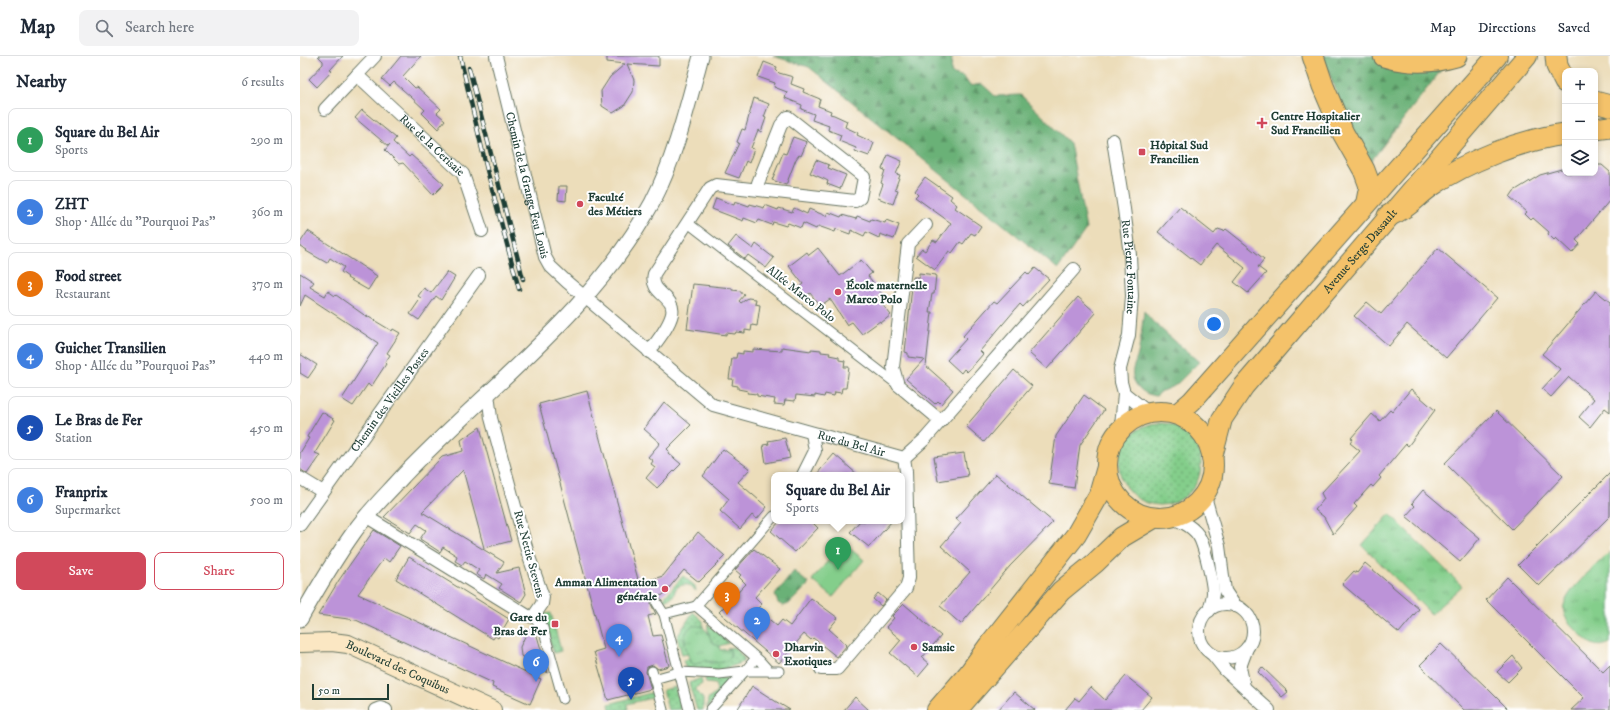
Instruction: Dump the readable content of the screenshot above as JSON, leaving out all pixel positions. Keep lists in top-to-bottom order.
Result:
{
  "streets": {
    "main road": ["Avenue Serge Dassault", "Boulevard des Coquibus"],
    "street": [
      "Rue de la Cerisaie",
      "Chemin de la Grange Feu Louis",
      "Rue Pierre Fontaine",
      "Allée Marco Polo",
      "Chemin des Vieilles Postes",
      "Rue du Bel Air",
      "Rue Nettie Stevens"
    ]
  },
  "crossings": [
    ["Chemin de la Grange Feu Louis", "Rue du Bel Air"],
    ["Avenue Serge Dassault", "Rue Pierre Fontaine"]
  ],
  "places": {
    "health": ["Centre Hospitalier Sud Francilien"],
    "transit": ["Hôpital Sud Francilien", "Gare du Bras de Fer"],
    "other": [
      "Faculté des Métiers",
      "École maternelle Marco Polo",
      "Amman Alimentation générale",
      "Samsic",
      "Dharvin Exotiques"
    ]
  },
  "scale_bar": "50 m",
  "page": {
    "header": "Map",
    "search": "Search here",
    "nav": ["Map", "Directions", "Saved"],
    "heading": ["Nearby", "6 results"],
    "map_buttons": ["+", "−"],
    "list": [
      {
        "mark": "1",
        "name": "Square du Bel Air",
        "note": "Sports",
        "value": "290 m"
      },
      {
        "mark": "2",
        "name": "ZHT",
        "note": "Shop · Allée du \"Pourquoi Pas\"",
        "value": "360 m"
      },
      {
        "mark": "3",
        "name": "Food street",
        "note": "Restaurant",
        "value": "370 m"
      },
      {
        "mark": "4",
        "name": "Guichet Transilien",
        "note": "Shop · Allée du \"Pourquoi Pas\"",
        "value": "440 m"
      },
      {
        "mark": "5",
        "name": "Le Bras de Fer",
        "note": "Station",
        "value": "450 m"
      },
      {
        "mark": "6",
        "name": "Franprix",
        "note": "Supermarket",
        "value": "500 m"
      }
    ],
    "popup": ["Square du Bel Air", "Sports"],
    "pins": [
      "1",
      "3",
      "2",
      "4",
      "6",
      "5"
    ],
    "buttons": ["Save", "Share"],
    "scale": "50 m"
  }
}
